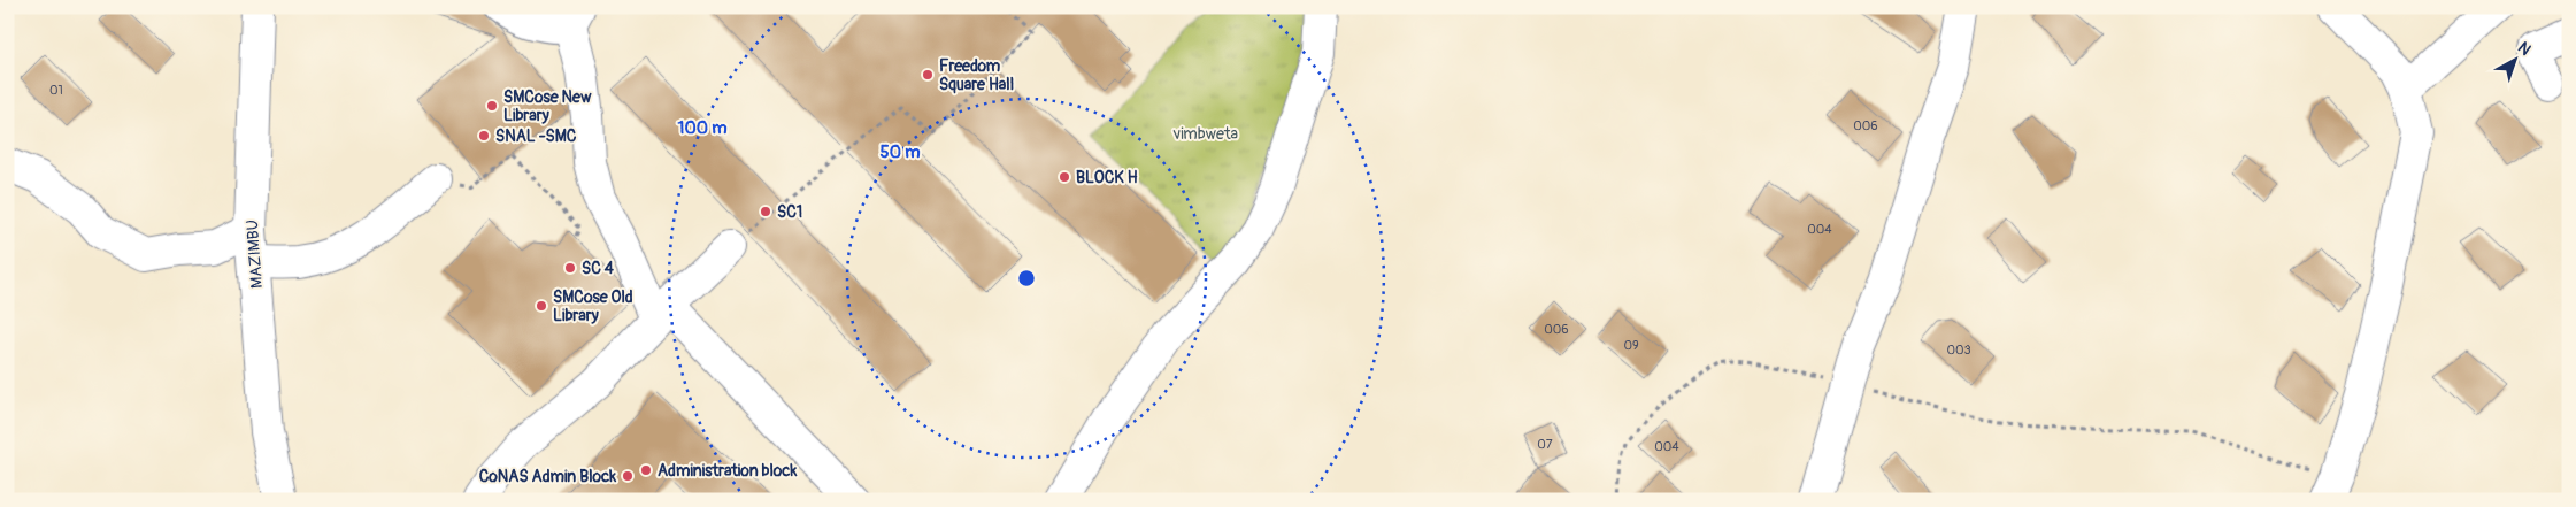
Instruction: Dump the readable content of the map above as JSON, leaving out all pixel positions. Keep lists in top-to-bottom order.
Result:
{
  "streets": {
    "street": ["MAZIMBU"]
  },
  "parks": ["vimbweta"],
  "places": [
    "Freedom Square Hall",
    "SMCose New Library",
    "SNAL -SMC",
    "BLOCK H",
    "SC1",
    "SC 4",
    "SMCose Old Library",
    "Administration block",
    "CoNAS Admin Block"
  ],
  "house_numbers": [
    "01",
    "006",
    "004",
    "006",
    "09",
    "003",
    "07",
    "004"
  ],
  "north": "top right",
  "rings": ["100 m", "50 m"]
}
